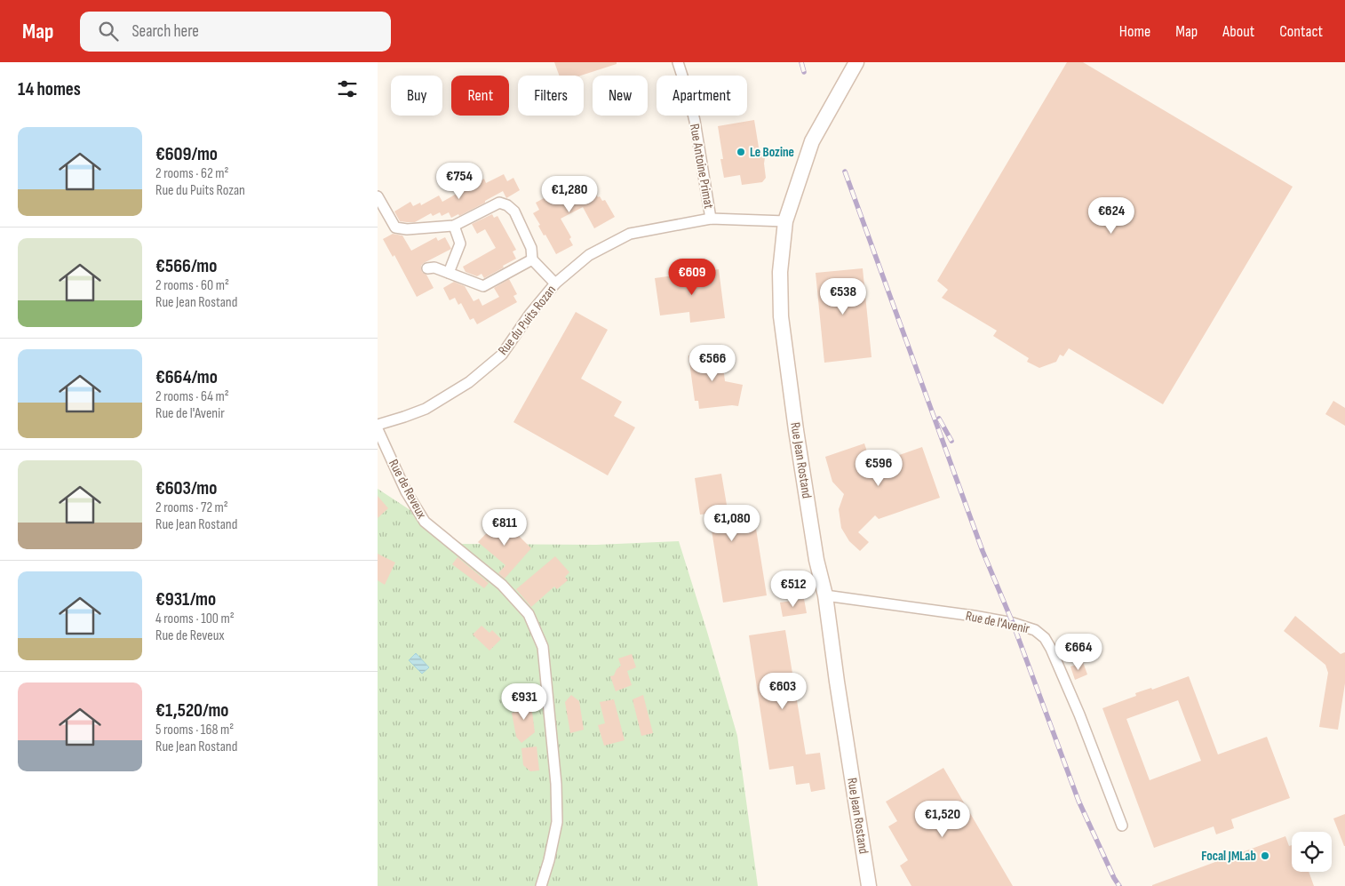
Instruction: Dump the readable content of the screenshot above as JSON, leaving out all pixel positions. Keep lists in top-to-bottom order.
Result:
{
  "streets": {
    "main road": ["Rue Jean Rostand"],
    "street": [
      "Rue Antoine Primat",
      "Rue du Puits Rozan",
      "Rue de Reveux",
      "Rue de l'Avenir"
    ]
  },
  "crossings": [
    ["Rue Antoine Primat", "Rue du Puits Rozan"],
    ["Rue du Puits Rozan", "Rue Jean Rostand"],
    ["Rue Jean Rostand", "Rue de l'Avenir"]
  ],
  "places": ["Le Bozine", "Focal JMLab"],
  "page": {
    "header": "Map",
    "search": "Search here",
    "nav": [
      "Home",
      "Map",
      "About",
      "Contact"
    ],
    "heading": "14 homes",
    "chip": [
      "Buy",
      "Rent",
      "Filters",
      "New",
      "Apartment"
    ],
    "list": [
      {
        "name": "€609/mo",
        "note": "2 rooms · 62 m² · Rue du Puits Rozan"
      },
      {
        "name": "€566/mo",
        "note": "2 rooms · 60 m² · Rue Jean Rostand"
      },
      {
        "name": "€664/mo",
        "note": "2 rooms · 64 m² · Rue de l'Avenir"
      },
      {
        "name": "€603/mo",
        "note": "2 rooms · 72 m² · Rue Jean Rostand"
      },
      {
        "name": "€931/mo",
        "note": "4 rooms · 100 m² · Rue de Reveux"
      },
      {
        "name": "€1,520/mo",
        "note": "5 rooms · 168 m² · Rue Jean Rostand"
      }
    ],
    "price": [
      "€754",
      "€1,280",
      "€624",
      "€609",
      "€538",
      "€566",
      "€596",
      "€1,080",
      "€811",
      "€512",
      "€664",
      "€603",
      "€931",
      "€1,520"
    ]
  }
}
